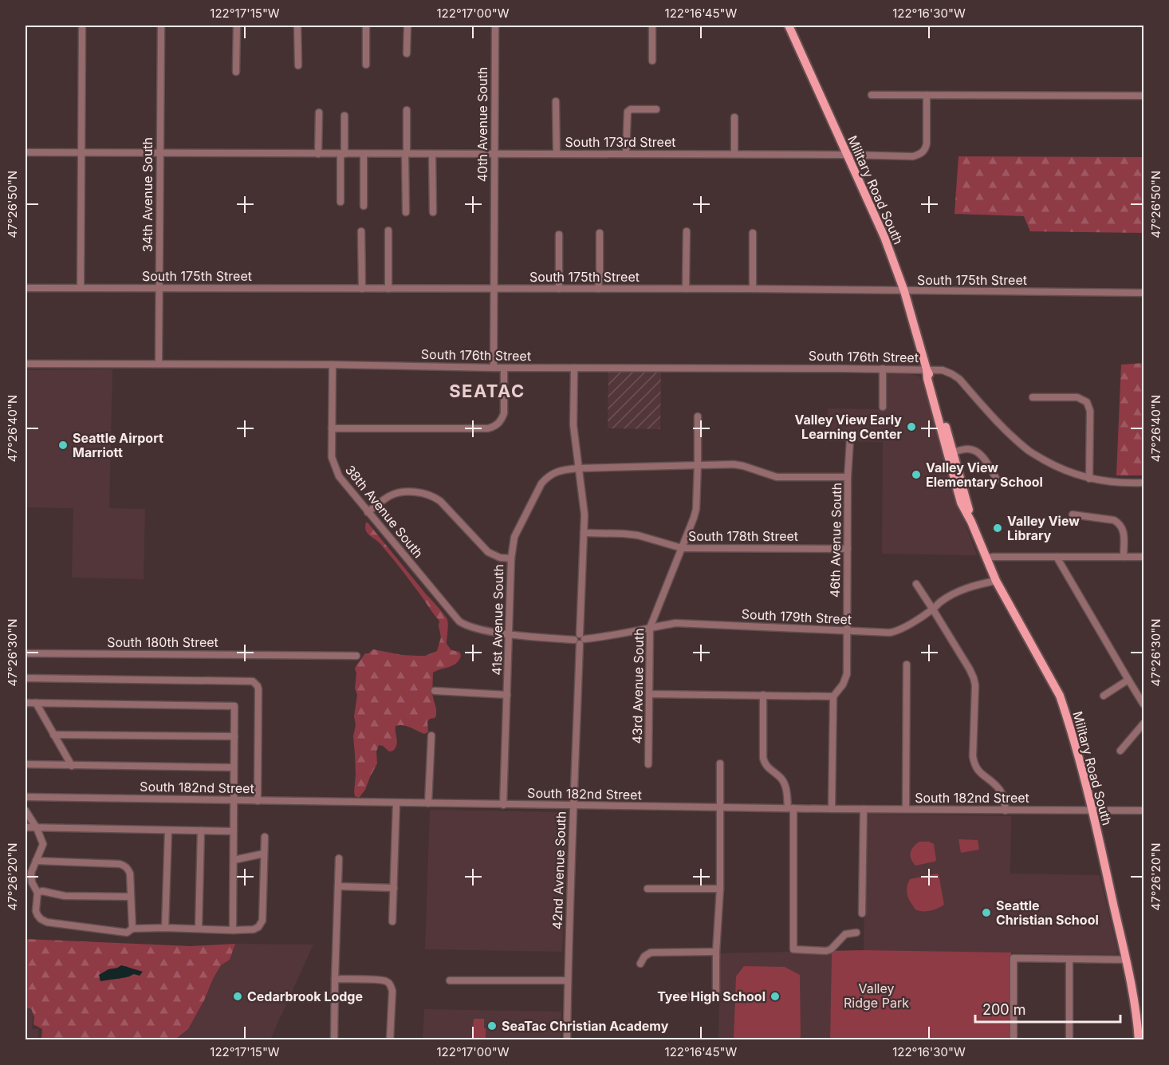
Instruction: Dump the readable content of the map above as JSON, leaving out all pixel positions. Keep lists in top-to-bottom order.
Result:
{
  "streets": {
    "main road": ["Military Road South"],
    "street": [
      "40th Avenue South",
      "South 173rd Street",
      "34th Avenue South",
      "South 175th Street",
      "South 176th Street",
      "38th Avenue South",
      "South 178th Street",
      "46th Avenue South",
      "South 179th Street",
      "41st Avenue South",
      "South 180th Street",
      "43rd Avenue South",
      "South 182nd Street",
      "42nd Avenue South"
    ]
  },
  "crossings": [
    ["40th Avenue South", "South 173rd Street"],
    ["40th Avenue South", "South 175th Street"],
    ["40th Avenue South", "South 176th Street"],
    ["South 173rd Street", "Military Road South"],
    ["South 173rd Street", "34th Avenue South"],
    ["Military Road South", "South 175th Street"],
    ["Military Road South", "South 176th Street"],
    ["Military Road South", "South 179th Street"],
    ["Military Road South", "South 182nd Street"],
    ["34th Avenue South", "South 175th Street"],
    ["34th Avenue South", "South 176th Street"],
    ["South 176th Street", "38th Avenue South"],
    ["South 176th Street", "42nd Avenue South"],
    ["38th Avenue South", "South 179th Street"],
    ["South 178th Street", "46th Avenue South"],
    ["South 178th Street", "43rd Avenue South"],
    ["South 178th Street", "42nd Avenue South"],
    ["46th Avenue South", "South 179th Street"],
    ["46th Avenue South", "41st Avenue South"],
    ["South 179th Street", "41st Avenue South"],
    ["South 179th Street", "43rd Avenue South"],
    ["South 179th Street", "42nd Avenue South"],
    ["41st Avenue South", "43rd Avenue South"],
    ["41st Avenue South", "South 182nd Street"],
    ["41st Avenue South", "42nd Avenue South"],
    ["South 182nd Street", "42nd Avenue South"]
  ],
  "districts": ["SEATAC"],
  "parks": ["Valley Ridge Park"],
  "places": [
    "Valley View Early Learning Center",
    "Seattle Airport Marriott",
    "Valley View Elementary School",
    "Valley View Library",
    "Seattle Christian School",
    "Cedarbrook Lodge",
    "Tyee High School",
    "SeaTac Christian Academy"
  ],
  "scale_bar": "200 m",
  "coordinates": [
    "122°17'15\"W",
    "122°17'00\"W",
    "122°16'45\"W",
    "122°16'30\"W",
    "47°26'50\"N",
    "47°26'40\"N",
    "47°26'30\"N",
    "47°26'20\"N"
  ]
}
